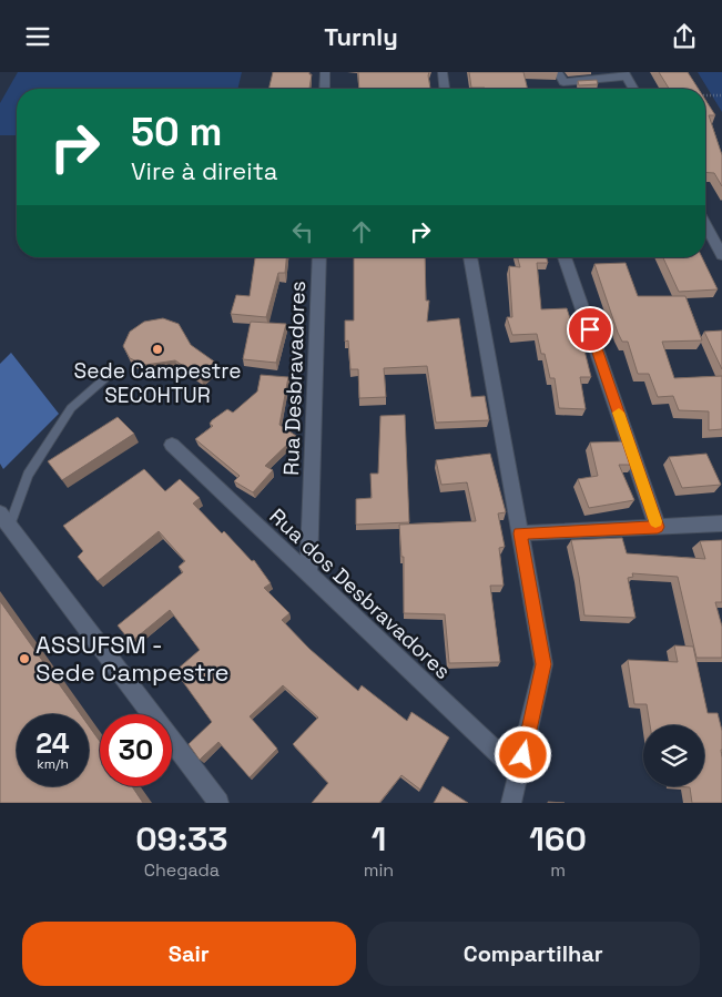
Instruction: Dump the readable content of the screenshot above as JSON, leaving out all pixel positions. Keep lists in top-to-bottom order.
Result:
{
  "streets": {
    "street": ["Rua Desbravadores", "Rua dos Desbravadores"]
  },
  "crossings": [
    ["Rua Desbravadores", "Rua dos Desbravadores"]
  ],
  "places": ["Sede Campestre SECOHTUR", "ASSUFSM - Sede Campestre"],
  "page": {
    "header": "Turnly",
    "turn": ["50 m", "Vire à direita"],
    "speed": "24 km/h",
    "limit": "30",
    "eta": [
      "09:33",
      "Chegada",
      "1",
      "min",
      "160",
      "m"
    ],
    "buttons": ["Sair", "Compartilhar"]
  }
}
